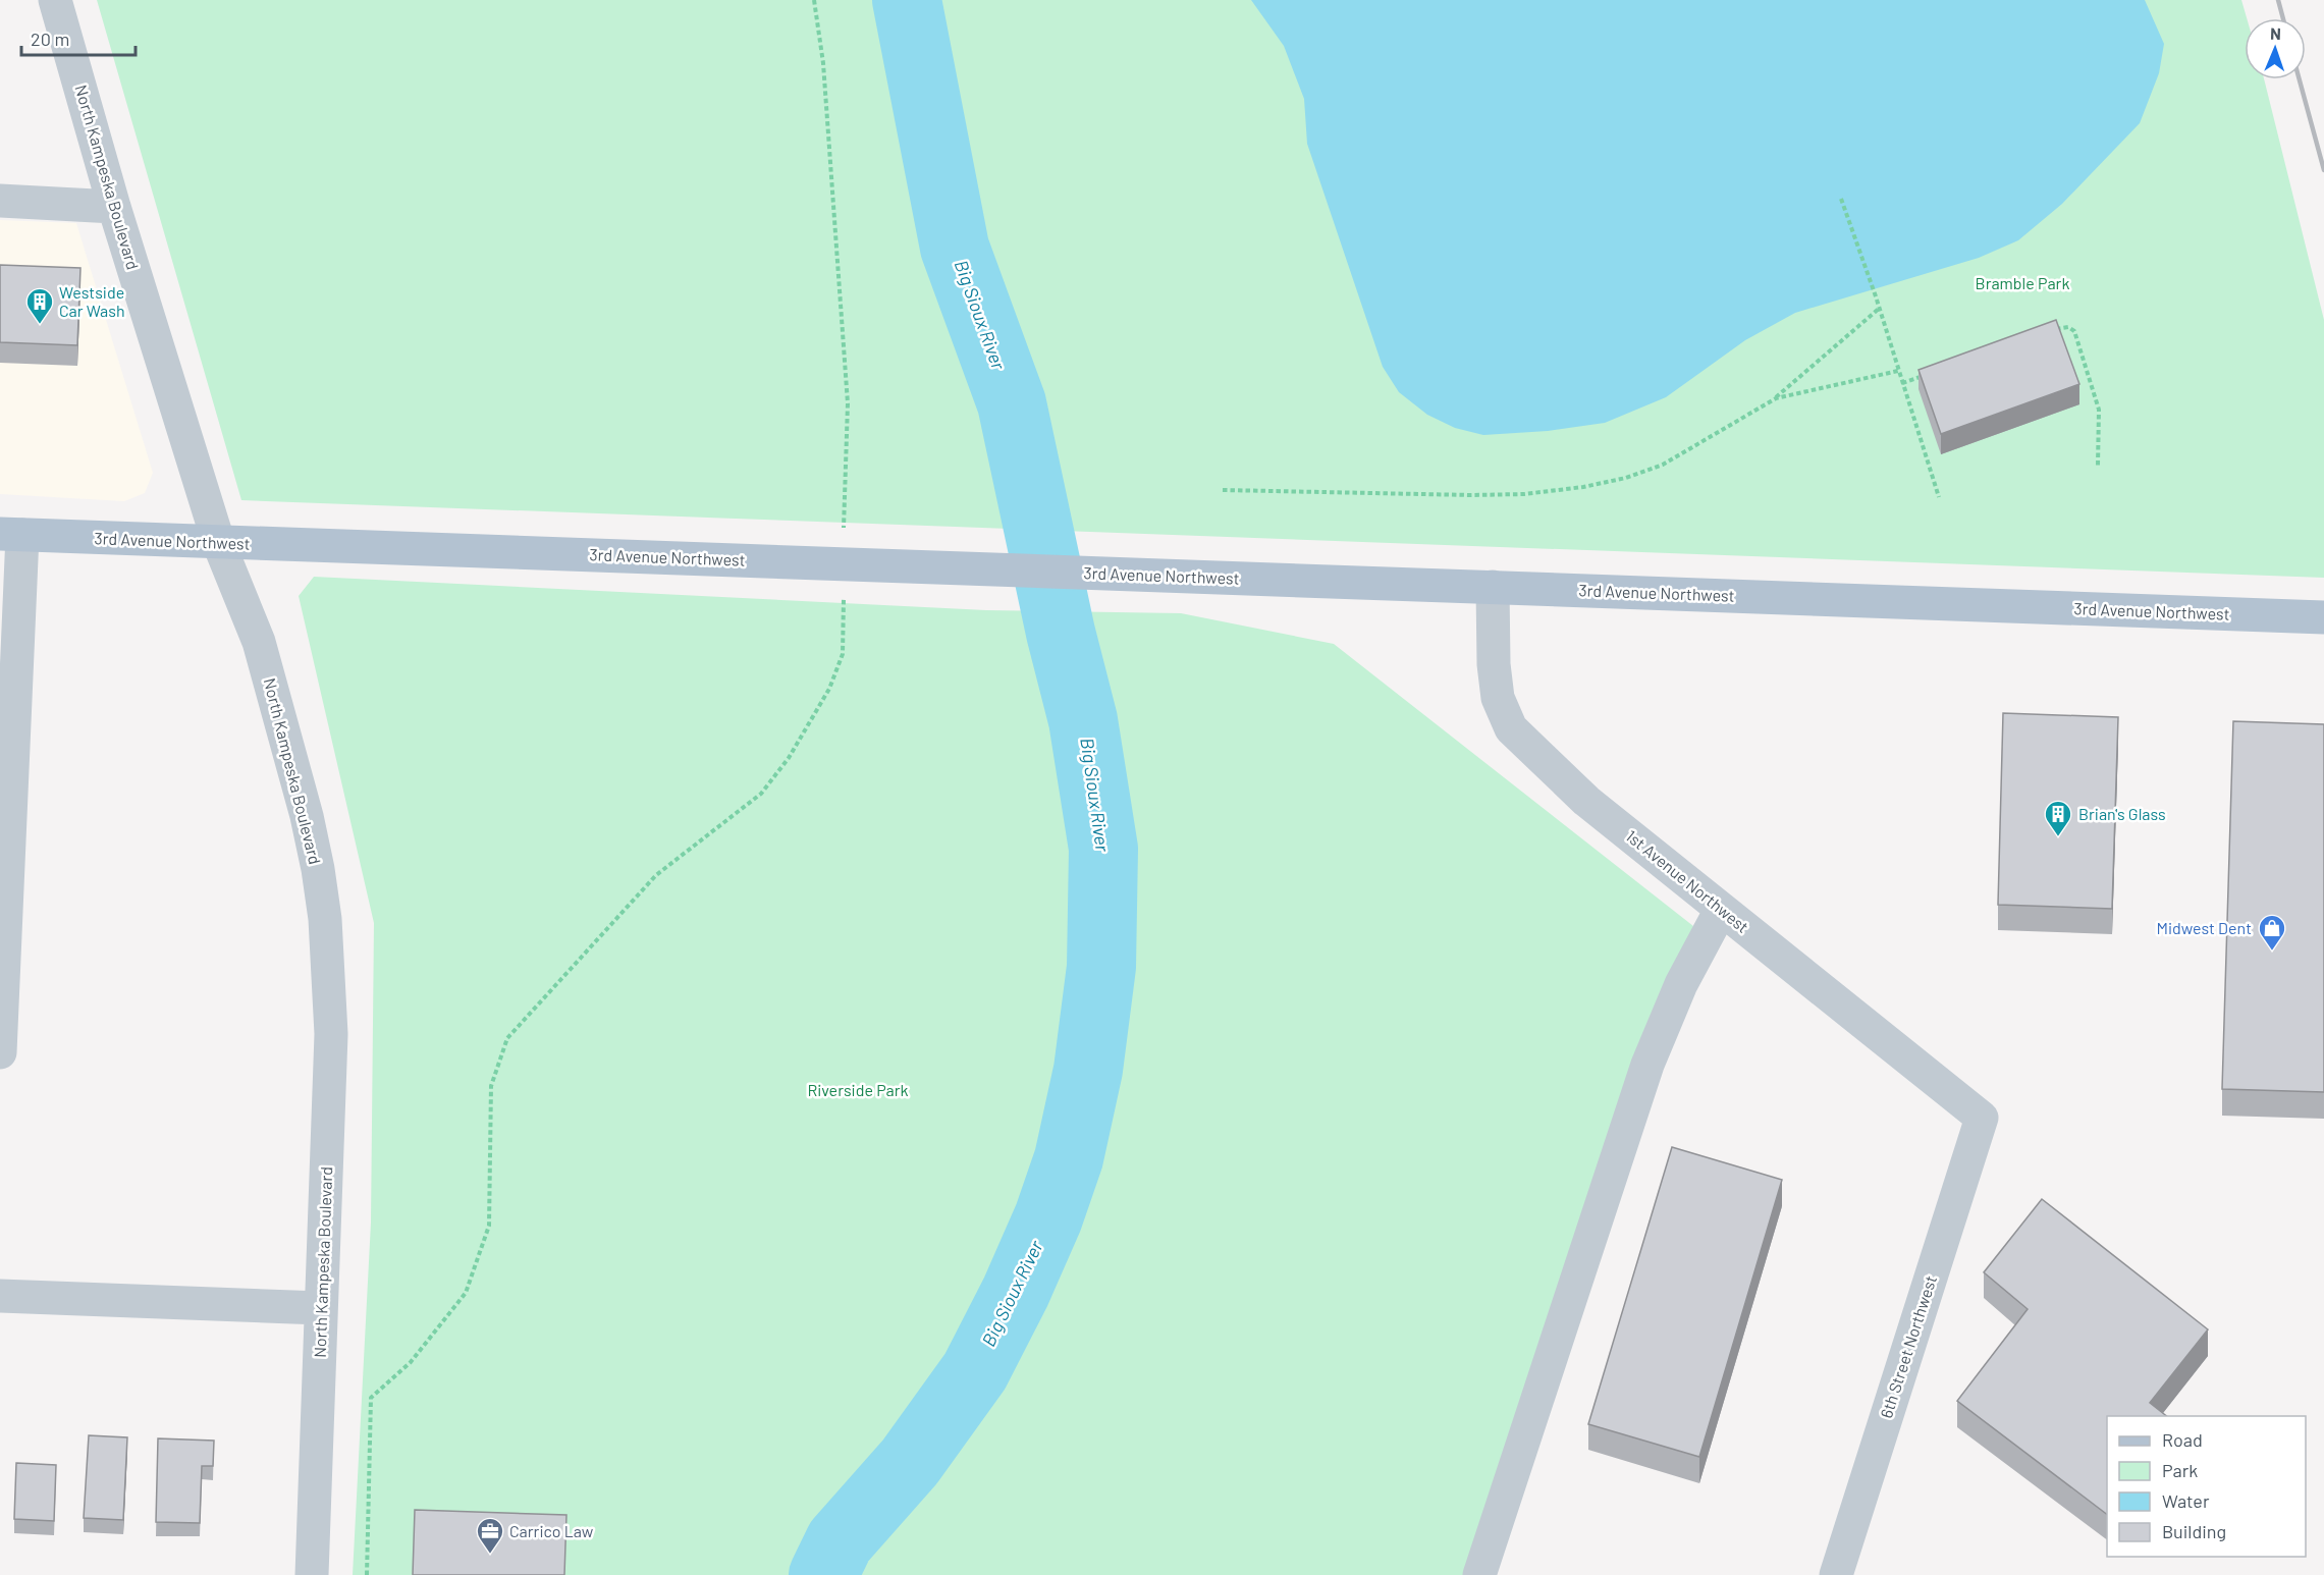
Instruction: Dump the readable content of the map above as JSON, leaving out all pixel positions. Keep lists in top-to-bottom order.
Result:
{
  "streets": {
    "main road": ["3rd Avenue Northwest"],
    "street": ["North Kampeska Boulevard", "1st Avenue Northwest", "6th Street Northwest"]
  },
  "crossings": [
    ["North Kampeska Boulevard", "3rd Avenue Northwest"],
    ["3rd Avenue Northwest", "1st Avenue Northwest"],
    ["1st Avenue Northwest", "6th Street Northwest"]
  ],
  "water": ["Big Sioux River"],
  "parks": ["Bramble Park", "Riverside Park"],
  "places": {
    "building": ["Westside Car Wash", "Brian's Glass"],
    "shop": ["Midwest Dent"],
    "office": ["Carrico Law"]
  },
  "legend": [
    "Road",
    "Park",
    "Water",
    "Building"
  ],
  "scale_bar": "20 m",
  "north": "top"
}
